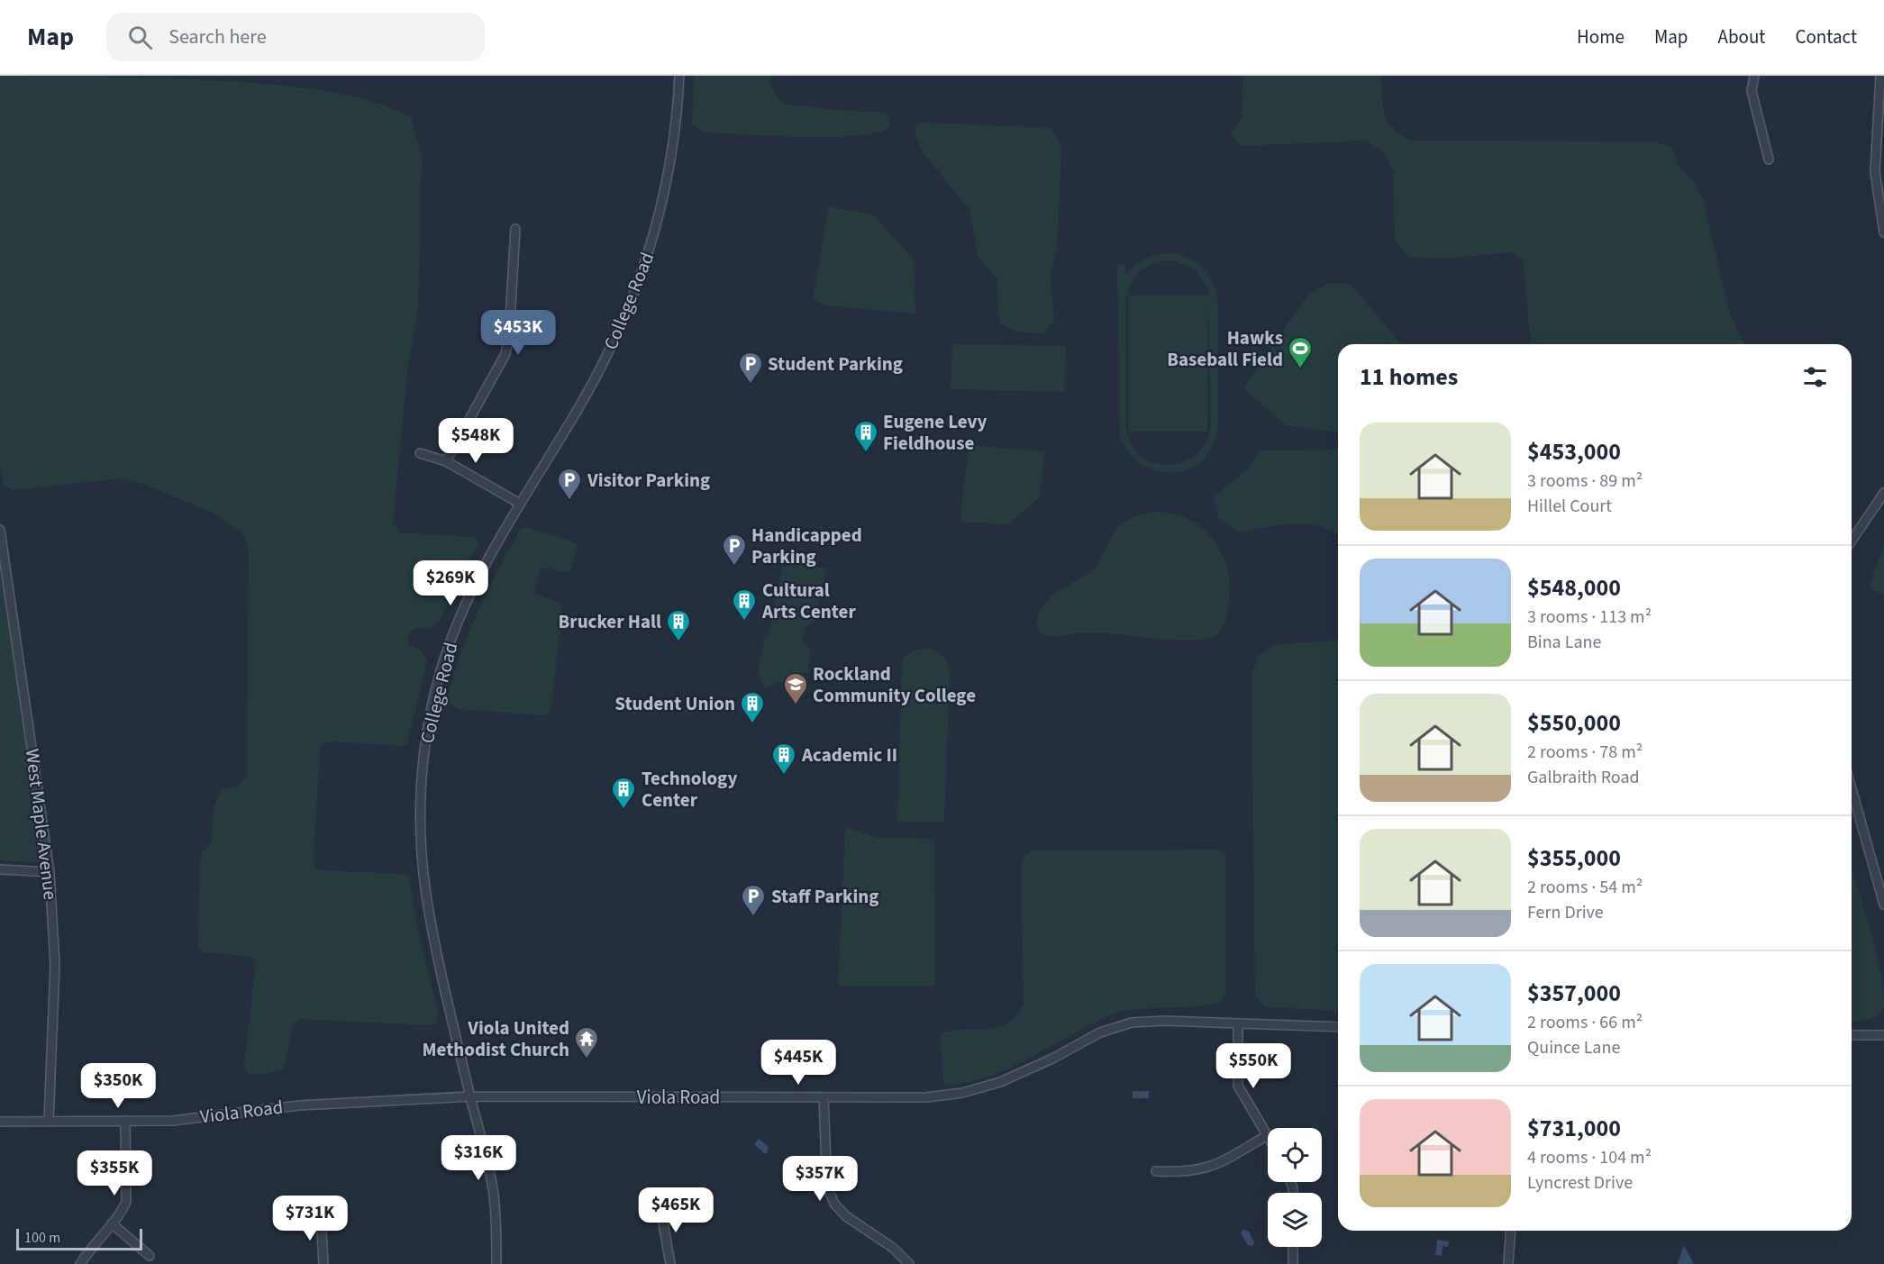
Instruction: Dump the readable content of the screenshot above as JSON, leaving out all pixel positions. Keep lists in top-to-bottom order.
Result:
{
  "streets": {
    "street": ["College Road", "West Maple Avenue", "Viola Road"]
  },
  "crossings": [
    ["College Road", "Viola Road"],
    ["West Maple Avenue", "Viola Road"]
  ],
  "places": {
    "sports": ["Hawks Baseball Field"],
    "parking": [
      "Student Parking",
      "Visitor Parking",
      "Handicapped Parking",
      "Staff Parking"
    ],
    "building": [
      "Eugene Levy Fieldhouse",
      "Cultural Arts Center",
      "Brucker Hall",
      "Student Union",
      "Academic II",
      "Technology Center"
    ],
    "school or university": ["Rockland Community College"],
    "temple": ["Viola United Methodist Church"]
  },
  "scale_bar": "100 m",
  "page": {
    "header": "Map",
    "search": "Search here",
    "nav": [
      "Home",
      "Map",
      "About",
      "Contact"
    ],
    "price": [
      "$453K",
      "$548K",
      "$269K",
      "$445K",
      "$550K",
      "$350K",
      "$316K",
      "$355K",
      "$357K",
      "$465K",
      "$731K"
    ],
    "heading": "11 homes",
    "list": [
      {
        "name": "$453,000",
        "note": "3 rooms · 89 m² · Hillel Court"
      },
      {
        "name": "$548,000",
        "note": "3 rooms · 113 m² · Bina Lane"
      },
      {
        "name": "$550,000",
        "note": "2 rooms · 78 m² · Galbraith Road"
      },
      {
        "name": "$355,000",
        "note": "2 rooms · 54 m² · Fern Drive"
      },
      {
        "name": "$357,000",
        "note": "2 rooms · 66 m² · Quince Lane"
      },
      {
        "name": "$731,000",
        "note": "4 rooms · 104 m² · Lyncrest Drive"
      }
    ],
    "scale": "100 m"
  }
}
